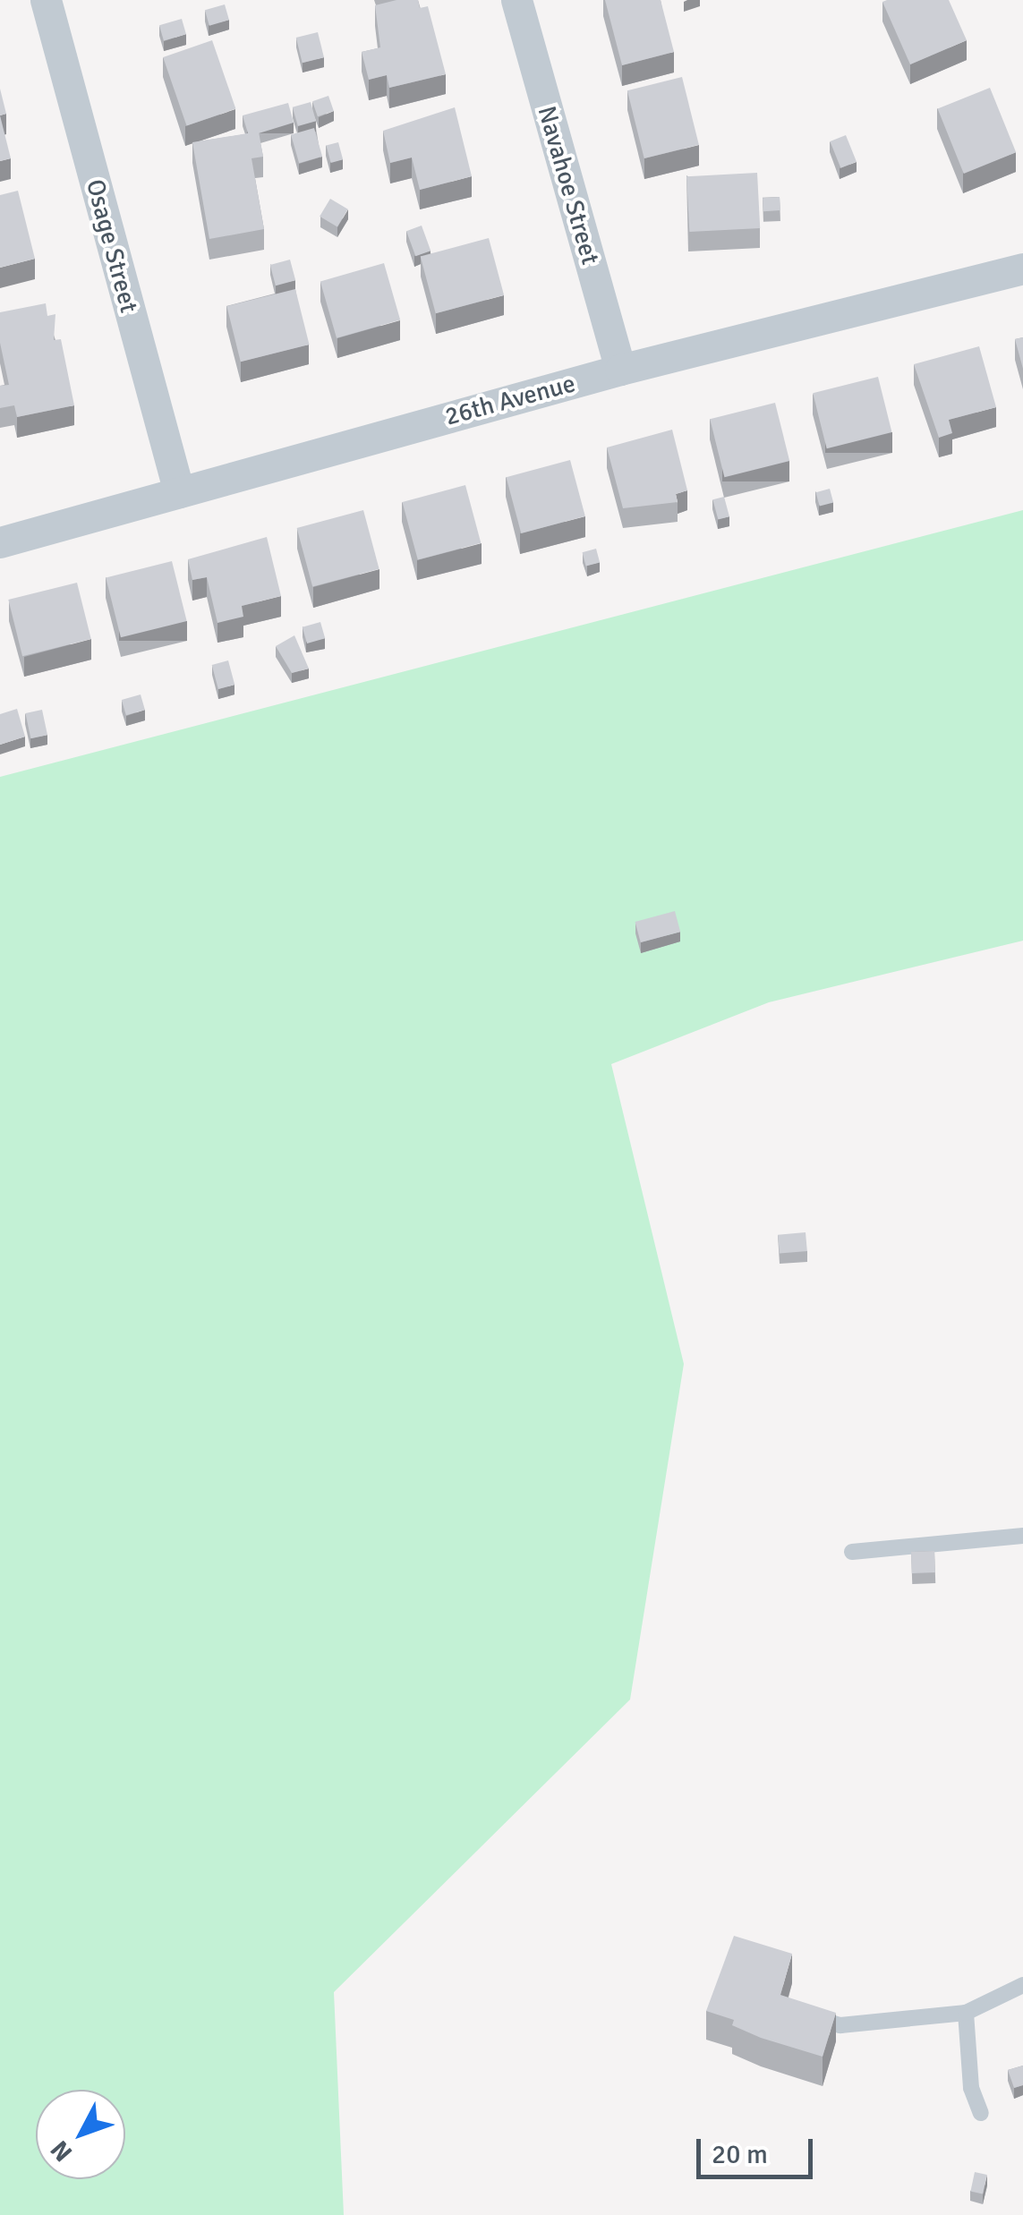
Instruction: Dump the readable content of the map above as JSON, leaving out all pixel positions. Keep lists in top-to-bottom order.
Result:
{
  "streets": {
    "street": ["Navahoe Street", "Osage Street", "26th Avenue"]
  },
  "crossings": [
    ["Navahoe Street", "26th Avenue"],
    ["Osage Street", "26th Avenue"]
  ],
  "scale_bar": "20 m",
  "north": "bottom left"
}
